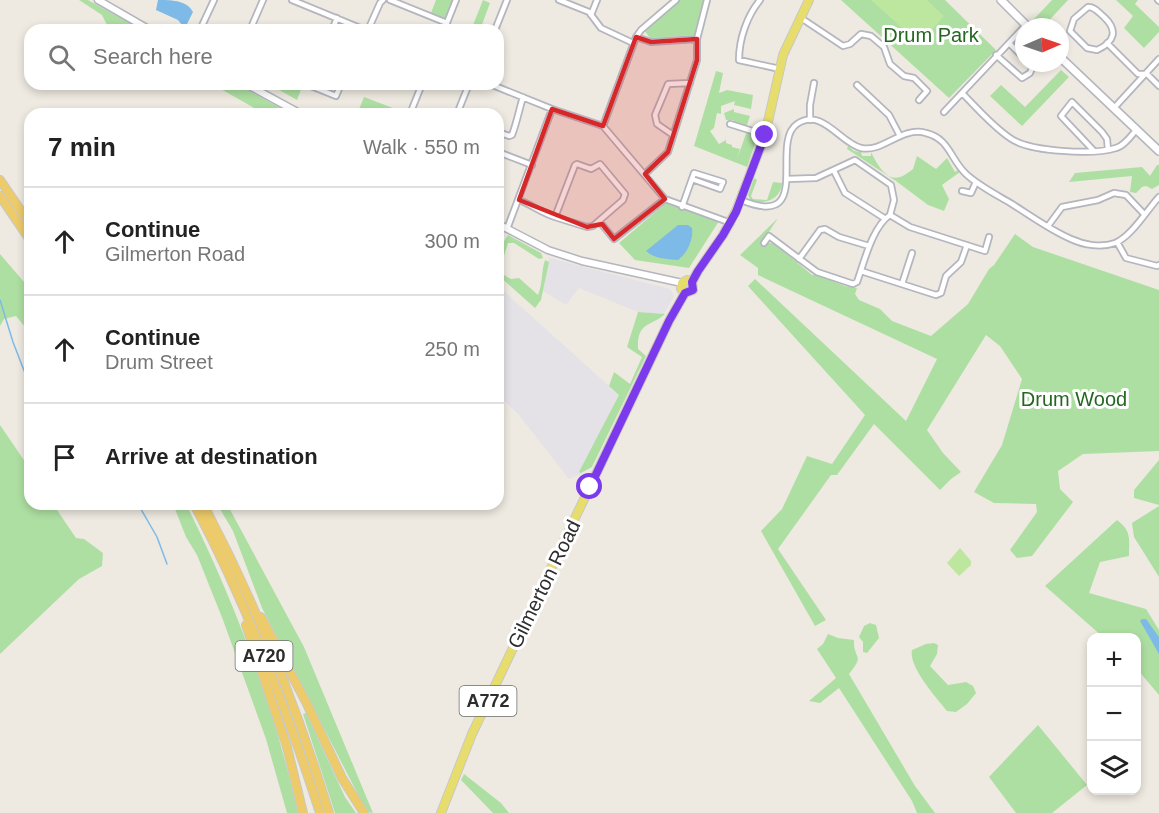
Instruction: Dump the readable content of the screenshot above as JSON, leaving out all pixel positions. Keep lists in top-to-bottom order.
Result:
{
  "streets": {
    "highway": ["A720"],
    "main road": ["Gilmerton Road", "A772"]
  },
  "crossings": [
    ["Gilmerton Road", "A772"]
  ],
  "parks": ["Drum Park", "Drum Wood"],
  "north": "right",
  "page": {
    "search": "Search here",
    "heading": ["7 min", "Walk · 550 m"],
    "list": [
      ["Continue", "Gilmerton Road", "300 m"],
      ["Continue", "Drum Street", "250 m"],
      "Arrive at destination"
    ],
    "map_buttons": ["+", "−"]
  }
}
